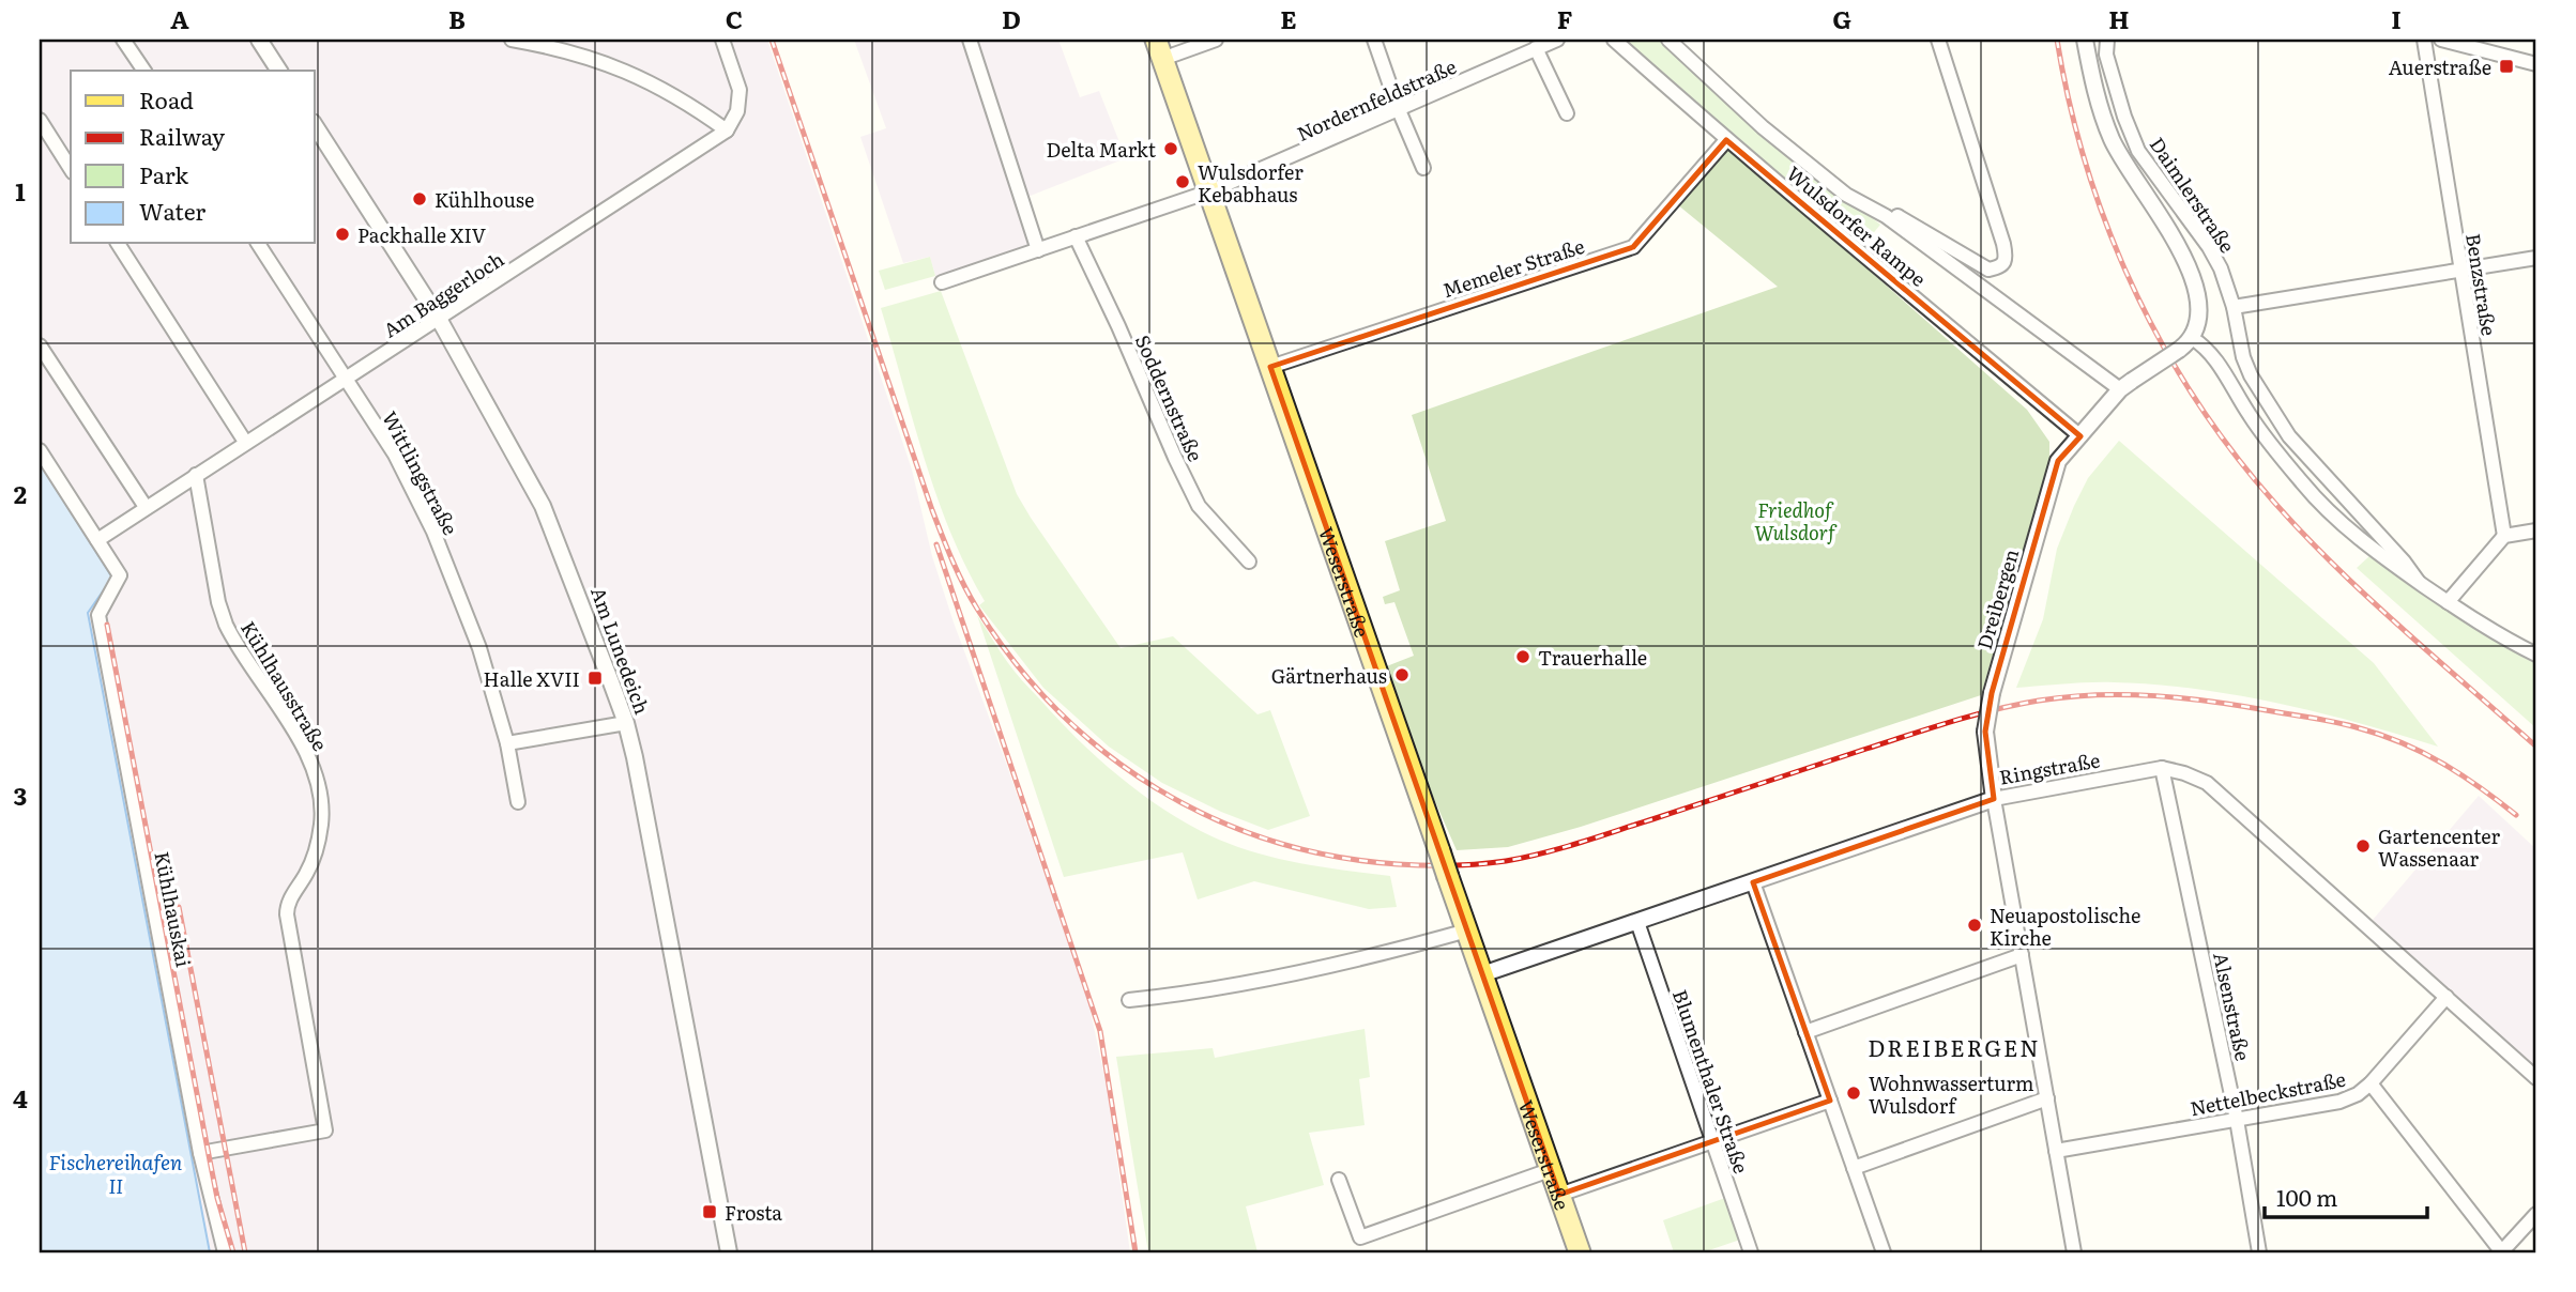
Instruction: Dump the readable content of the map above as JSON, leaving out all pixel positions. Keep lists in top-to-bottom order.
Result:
{
  "streets": {
    "main road": ["Weserstraße"],
    "street": [
      "Nordernfeldstraße",
      "Daimlerstraße",
      "Wulsdorfer Rampe",
      "Memeler Straße",
      "Benzstraße",
      "Am Baggerloch",
      "Soddernstraße",
      "Wittlingstraße",
      "Dreibergen",
      "Am Lunedeich",
      "Kühlhausstraße",
      "Ringstraße",
      "Kühlhauskai",
      "Alsenstraße",
      "Blumenthaler Straße",
      "Nettelbeckstraße"
    ]
  },
  "crossings": [
    ["Nordernfeldstraße", "Soddernstraße"],
    ["Nordernfeldstraße", "Weserstraße"],
    ["Daimlerstraße", "Dreibergen"],
    ["Wulsdorfer Rampe", "Memeler Straße"],
    ["Wulsdorfer Rampe", "Dreibergen"],
    ["Memeler Straße", "Weserstraße"],
    ["Am Baggerloch", "Wittlingstraße"],
    ["Am Baggerloch", "Am Lunedeich"],
    ["Am Baggerloch", "Kühlhausstraße"],
    ["Am Baggerloch", "Kühlhauskai"],
    ["Weserstraße", "Ringstraße"],
    ["Dreibergen", "Ringstraße"],
    ["Dreibergen", "Nettelbeckstraße"],
    ["Kühlhausstraße", "Kühlhauskai"],
    ["Ringstraße", "Alsenstraße"],
    ["Ringstraße", "Blumenthaler Straße"],
    ["Ringstraße", "Nettelbeckstraße"],
    ["Alsenstraße", "Nettelbeckstraße"]
  ],
  "districts": ["DREIBERGEN"],
  "water": ["Fischereihafen II"],
  "parks": ["Friedhof Wulsdorf"],
  "places": {
    "transit": ["Auerstraße", "Halle XVII", "Frosta"],
    "other": [
      "Delta Markt",
      "Wulsdorfer Kebabhaus",
      "Kühlhouse",
      "Packhalle XIV",
      "Trauerhalle",
      "Gärtnerhaus",
      "Gartencenter Wassenaar",
      "Neuapostolische Kirche",
      "Wohnwasserturm Wulsdorf"
    ]
  },
  "legend": [
    "Road",
    "Railway",
    "Park",
    "Water"
  ],
  "scale_bar": "100 m",
  "grid": {
    "columns": [
      "A",
      "B",
      "C",
      "D",
      "E",
      "F",
      "G",
      "H",
      "I"
    ],
    "rows": [
      "1",
      "2",
      "3",
      "4"
    ]
  }
}
